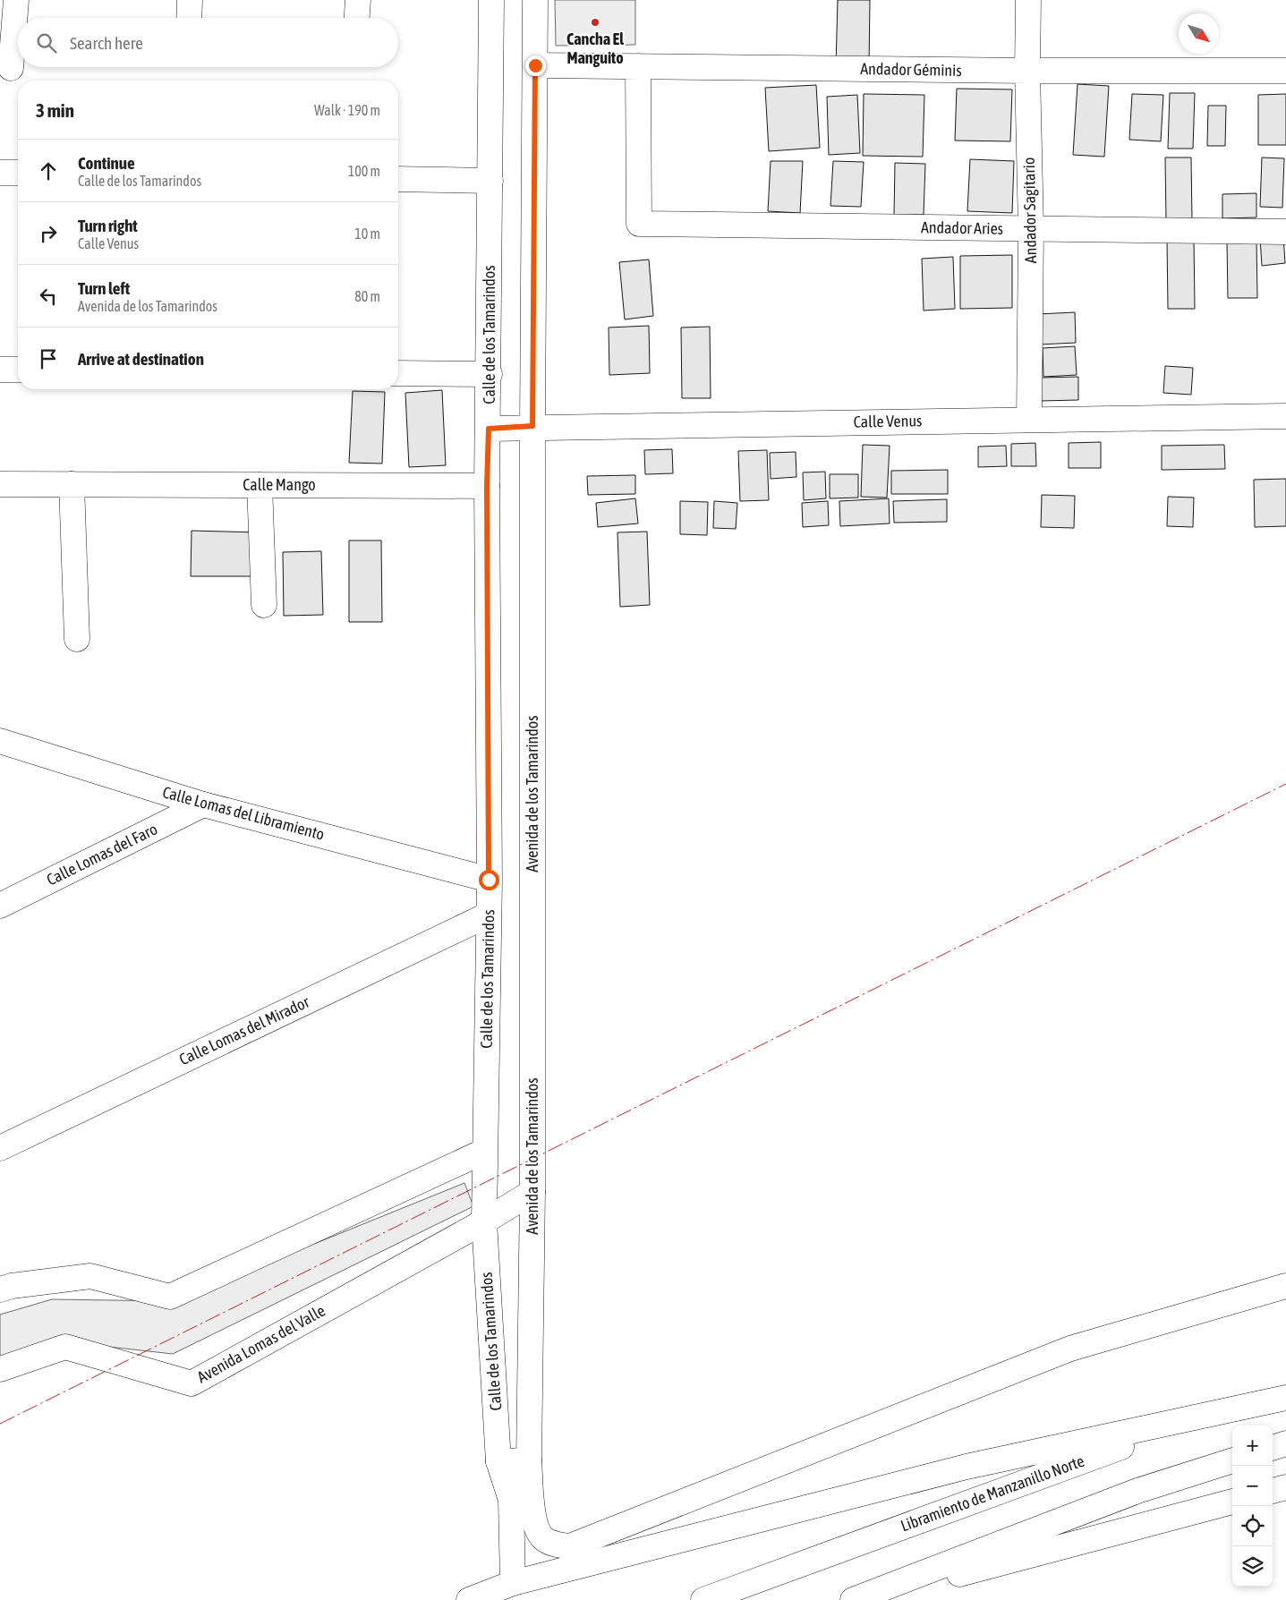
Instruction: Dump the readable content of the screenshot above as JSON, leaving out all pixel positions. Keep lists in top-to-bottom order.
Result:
{
  "streets": {
    "main road": [
      "Andador Géminis",
      "Andador Sagitario",
      "Andador Aries",
      "Calle de los Tamarindos",
      "Calle Venus",
      "Calle Mango",
      "Avenida de los Tamarindos",
      "Calle Lomas del Libramiento",
      "Calle Lomas del Faro",
      "Calle Lomas del Mirador",
      "Avenida Lomas del Valle",
      "Libramiento de Manzanillo Norte"
    ]
  },
  "crossings": [
    ["Andador Géminis", "Andador Sagitario"],
    ["Andador Géminis", "Andador Aries"],
    ["Andador Géminis", "Avenida de los Tamarindos"],
    ["Andador Sagitario", "Andador Aries"],
    ["Andador Sagitario", "Calle Venus"],
    ["Calle de los Tamarindos", "Calle Venus"],
    ["Calle de los Tamarindos", "Calle Mango"],
    ["Calle de los Tamarindos", "Avenida de los Tamarindos"],
    ["Calle de los Tamarindos", "Calle Lomas del Libramiento"],
    ["Calle de los Tamarindos", "Calle Lomas del Mirador"],
    ["Calle de los Tamarindos", "Avenida Lomas del Valle"],
    ["Calle Venus", "Avenida de los Tamarindos"],
    ["Avenida de los Tamarindos", "Avenida Lomas del Valle"],
    ["Calle Lomas del Libramiento", "Calle Lomas del Faro"]
  ],
  "places": ["Cancha El Manguito"],
  "north": "bottom right",
  "page": {
    "search": "Search here",
    "heading": ["3 min", "Walk · 190 m"],
    "list": [
      ["Continue", "Calle de los Tamarindos", "100 m"],
      ["Turn right", "Calle Venus", "10 m"],
      ["Turn left", "Avenida de los Tamarindos", "80 m"],
      "Arrive at destination"
    ],
    "map_buttons": ["+", "−"]
  }
}
